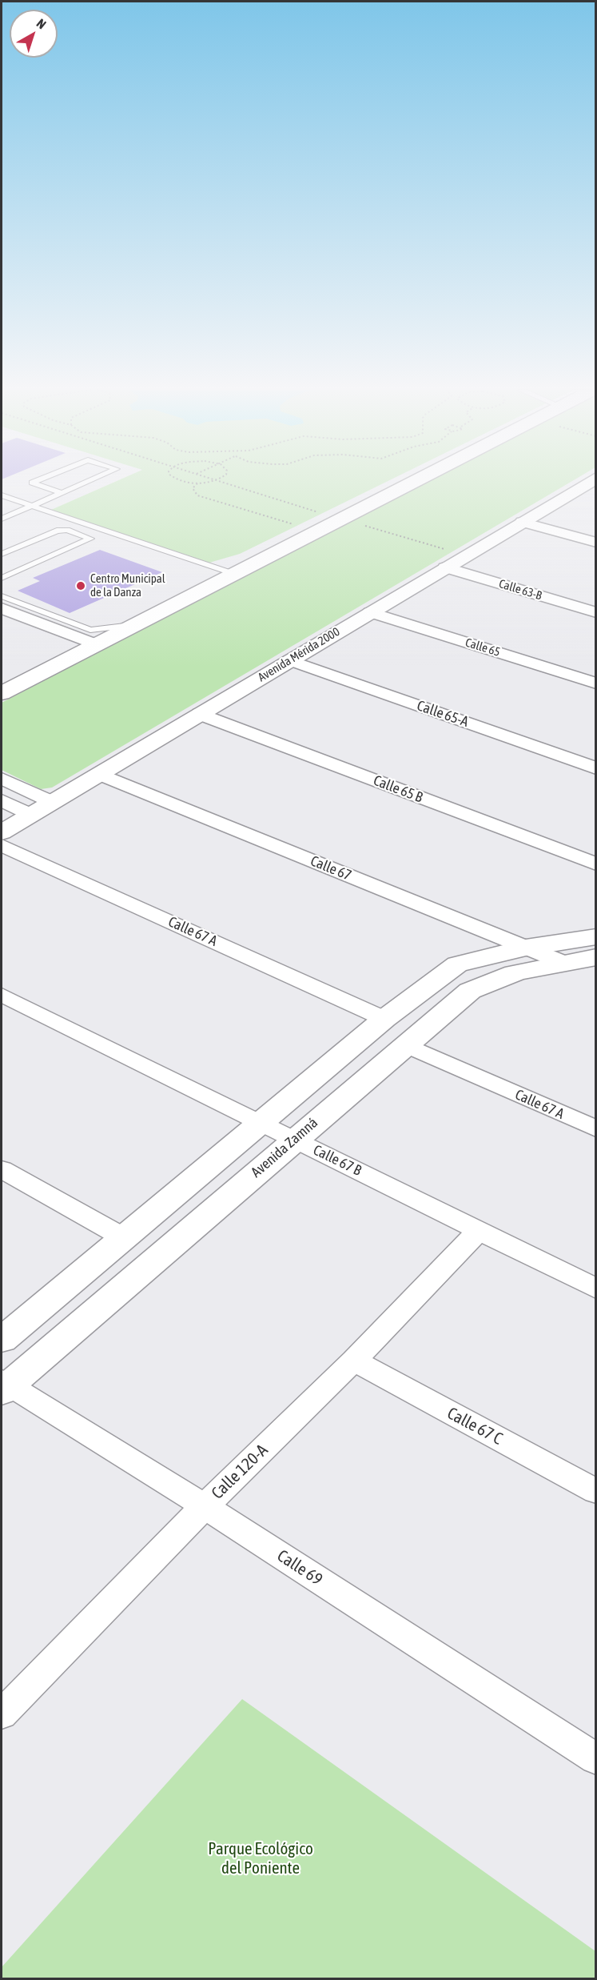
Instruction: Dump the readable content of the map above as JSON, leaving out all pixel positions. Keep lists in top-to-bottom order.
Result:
{
  "streets": {
    "main road": ["Avenida Mérida 2000", "Avenida Zamná"],
    "street": [
      "Calle 63-B",
      "Calle 65",
      "Calle 65-A",
      "Calle 65 B",
      "Calle 67",
      "Calle 67 A",
      "Calle 67 B",
      "Calle 67 C",
      "Calle 120-A",
      "Calle 69"
    ]
  },
  "crossings": [
    ["Calle 63-B", "Avenida Mérida 2000"],
    ["Calle 65", "Avenida Mérida 2000"],
    ["Avenida Mérida 2000", "Calle 65-A"],
    ["Avenida Mérida 2000", "Calle 65 B"],
    ["Avenida Mérida 2000", "Calle 67"],
    ["Calle 67", "Avenida Zamná"],
    ["Calle 67 A", "Avenida Zamná"],
    ["Avenida Zamná", "Calle 67 B"],
    ["Avenida Zamná", "Calle 69"],
    ["Calle 67 B", "Calle 120-A"],
    ["Calle 67 C", "Calle 120-A"],
    ["Calle 120-A", "Calle 69"]
  ],
  "parks": ["Parque Ecológico del Poniente"],
  "places": ["Centro Municipal de la Danza"],
  "north": "top right"
}
